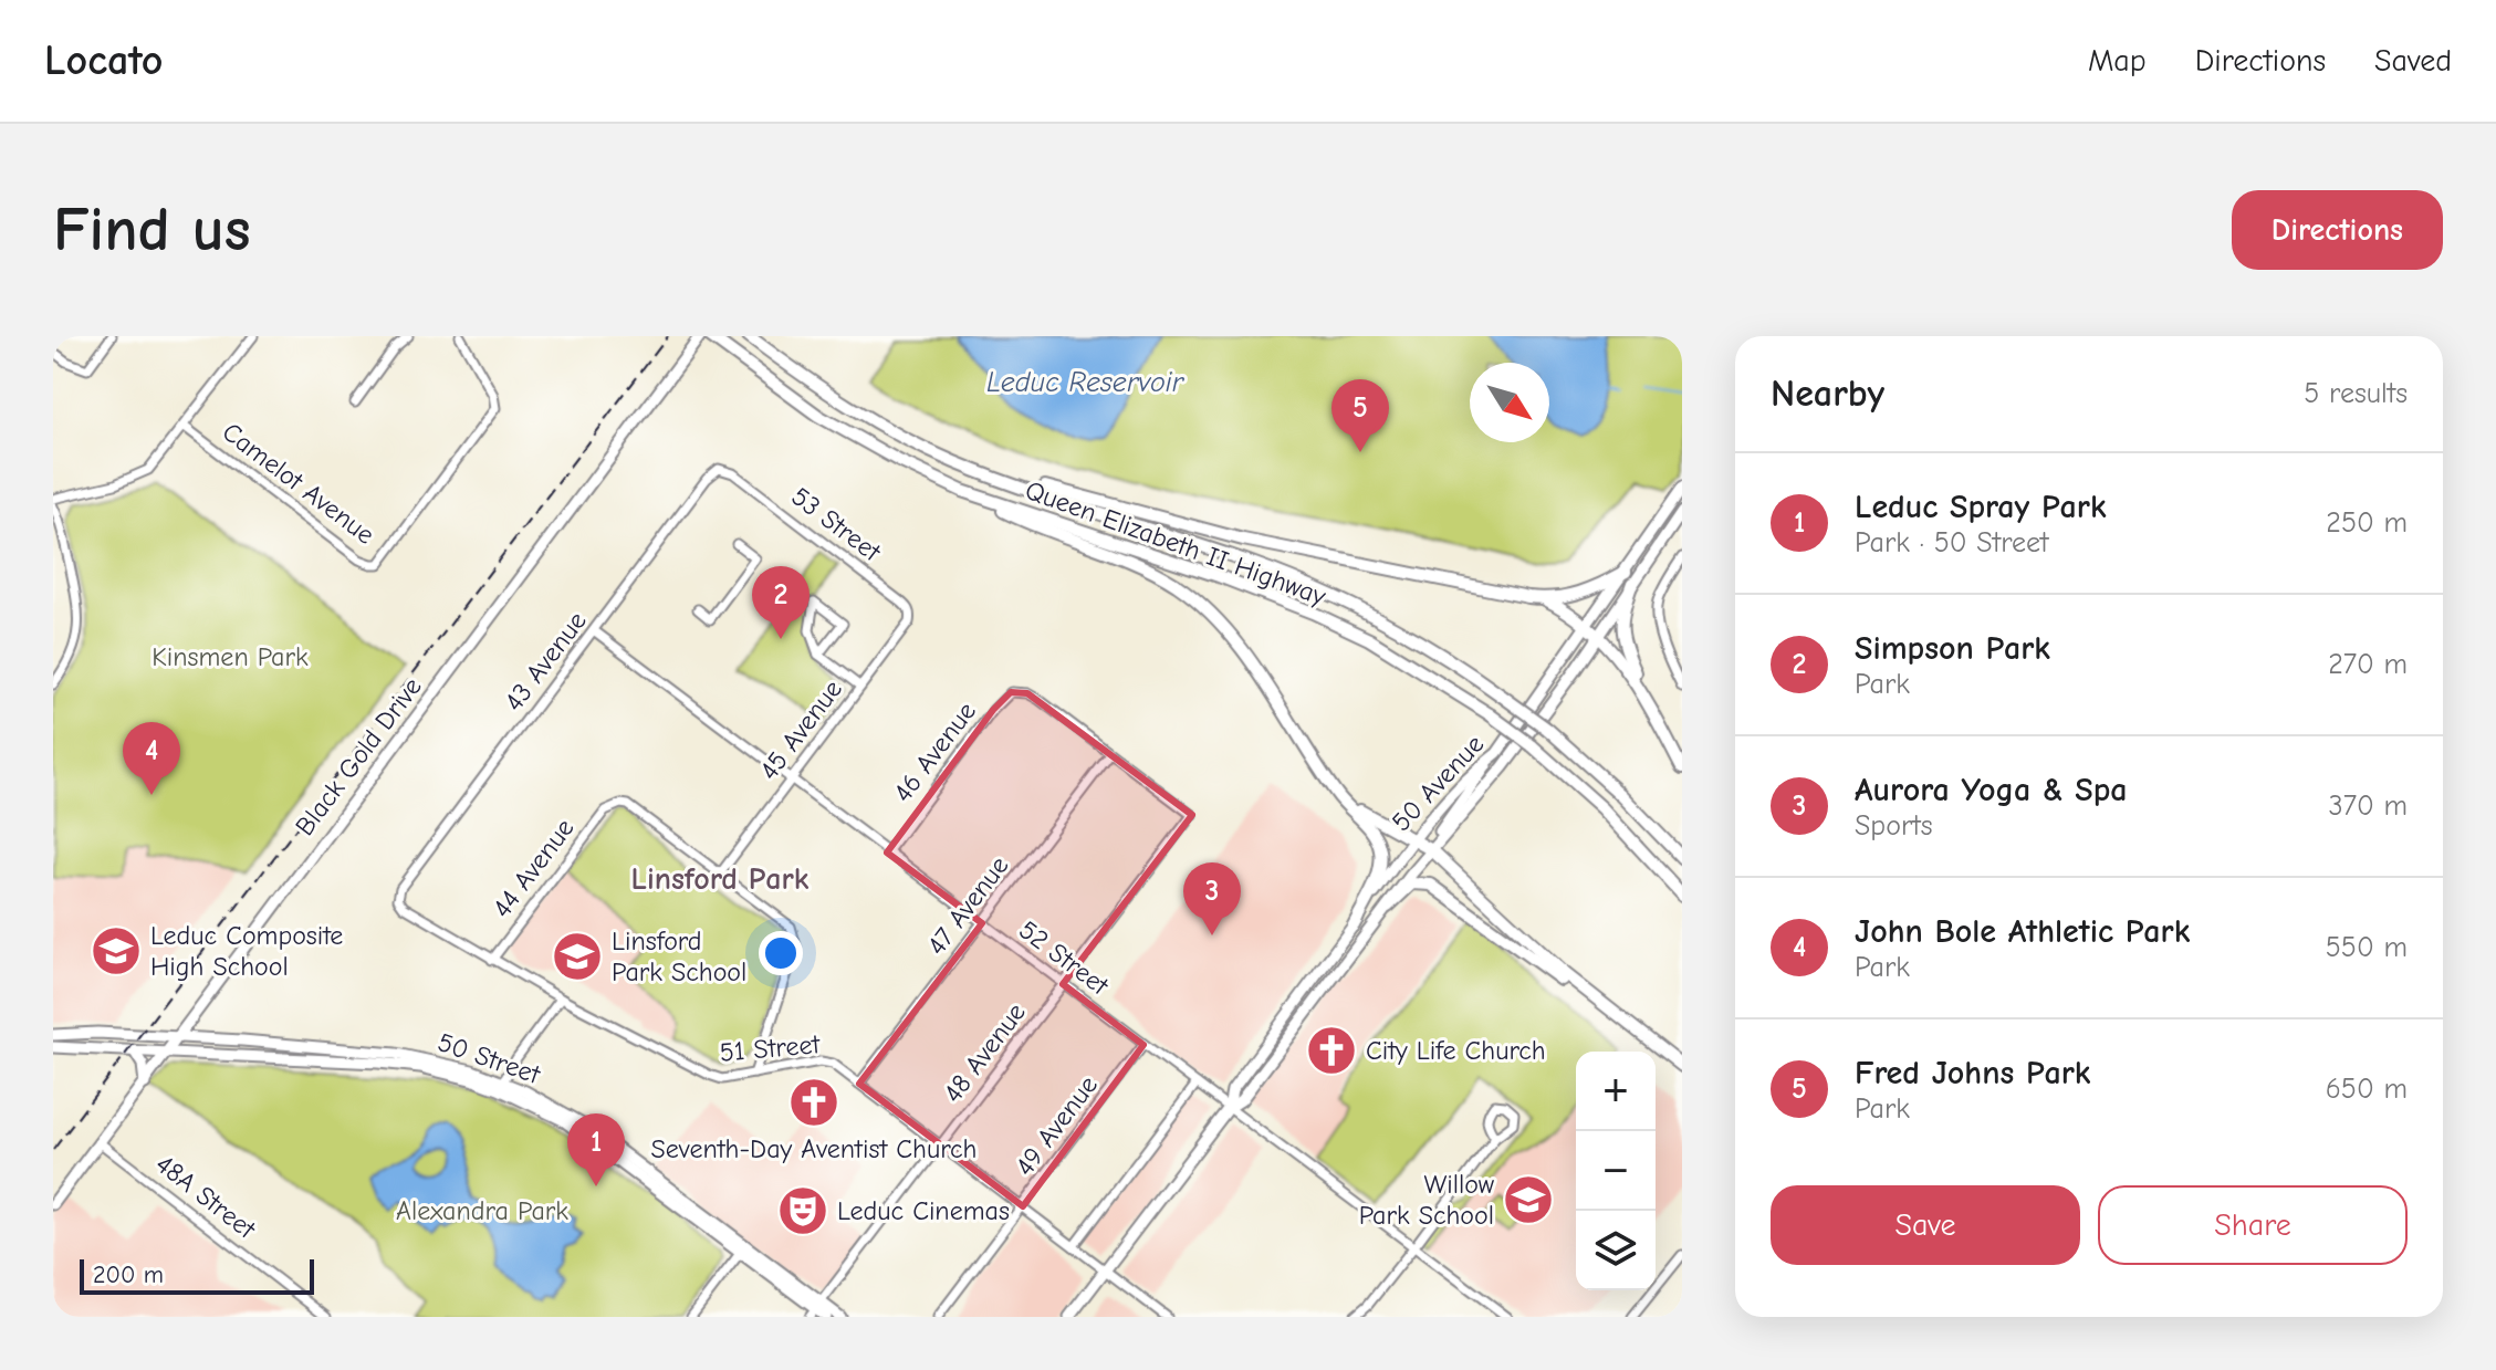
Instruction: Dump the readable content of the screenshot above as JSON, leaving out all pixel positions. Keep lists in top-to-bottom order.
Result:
{
  "streets": {
    "highway": ["Queen Elizabeth II Highway"],
    "main road": ["Black Gold Drive", "50 Avenue", "50 Street"],
    "street": [
      "Camelot Avenue",
      "53 Street",
      "43 Avenue",
      "45 Avenue",
      "46 Avenue",
      "44 Avenue",
      "47 Avenue",
      "52 Street",
      "51 Street",
      "48 Avenue",
      "49 Avenue",
      "48A Street"
    ]
  },
  "crossings": [
    ["53 Street", "43 Avenue"],
    ["53 Street", "45 Avenue"],
    ["43 Avenue", "52 Street"],
    ["43 Avenue", "51 Street"],
    ["45 Avenue", "44 Avenue"],
    ["45 Avenue", "52 Street"],
    ["46 Avenue", "47 Avenue"],
    ["46 Avenue", "52 Street"],
    ["46 Avenue", "48 Avenue"],
    ["Black Gold Drive", "50 Street"],
    ["Black Gold Drive", "48A Street"],
    ["50 Avenue", "52 Street"],
    ["50 Avenue", "51 Street"],
    ["44 Avenue", "51 Street"],
    ["47 Avenue", "52 Street"],
    ["47 Avenue", "51 Street"],
    ["47 Avenue", "48 Avenue"],
    ["52 Street", "48 Avenue"],
    ["52 Street", "49 Avenue"],
    ["51 Street", "48 Avenue"],
    ["51 Street", "49 Avenue"],
    ["48 Avenue", "50 Street"]
  ],
  "districts": ["Linsford Park"],
  "water": ["Leduc Reservoir"],
  "parks": ["Kinsmen Park", "Alexandra Park"],
  "places": {
    "school or university": ["Leduc Composite High School", "Linsford Park School", "Willow Park School"],
    "church": ["City Life Church", "Seventh-Day Aventist Church"],
    "theatre": ["Leduc Cinemas"]
  },
  "scale_bar": "200 m",
  "north": "bottom right",
  "page": {
    "header": "Locato",
    "nav": ["Map", "Directions", "Saved"],
    "buttons": [
      "Directions",
      ["Save", "Share"]
    ],
    "title": "Find us",
    "heading": ["Nearby", "5 results"],
    "pins": [
      "5",
      "2",
      "4",
      "3",
      "1"
    ],
    "list": [
      {
        "mark": "1",
        "name": "Leduc Spray Park",
        "note": "Park · 50 Street",
        "value": "250 m"
      },
      {
        "mark": "2",
        "name": "Simpson Park",
        "note": "Park",
        "value": "270 m"
      },
      {
        "mark": "3",
        "name": "Aurora Yoga & Spa",
        "note": "Sports",
        "value": "370 m"
      },
      {
        "mark": "4",
        "name": "John Bole Athletic Park",
        "note": "Park",
        "value": "550 m"
      },
      {
        "mark": "5",
        "name": "Fred Johns Park",
        "note": "Park",
        "value": "650 m"
      }
    ],
    "map_buttons": ["+", "−"],
    "scale": "200 m"
  }
}
